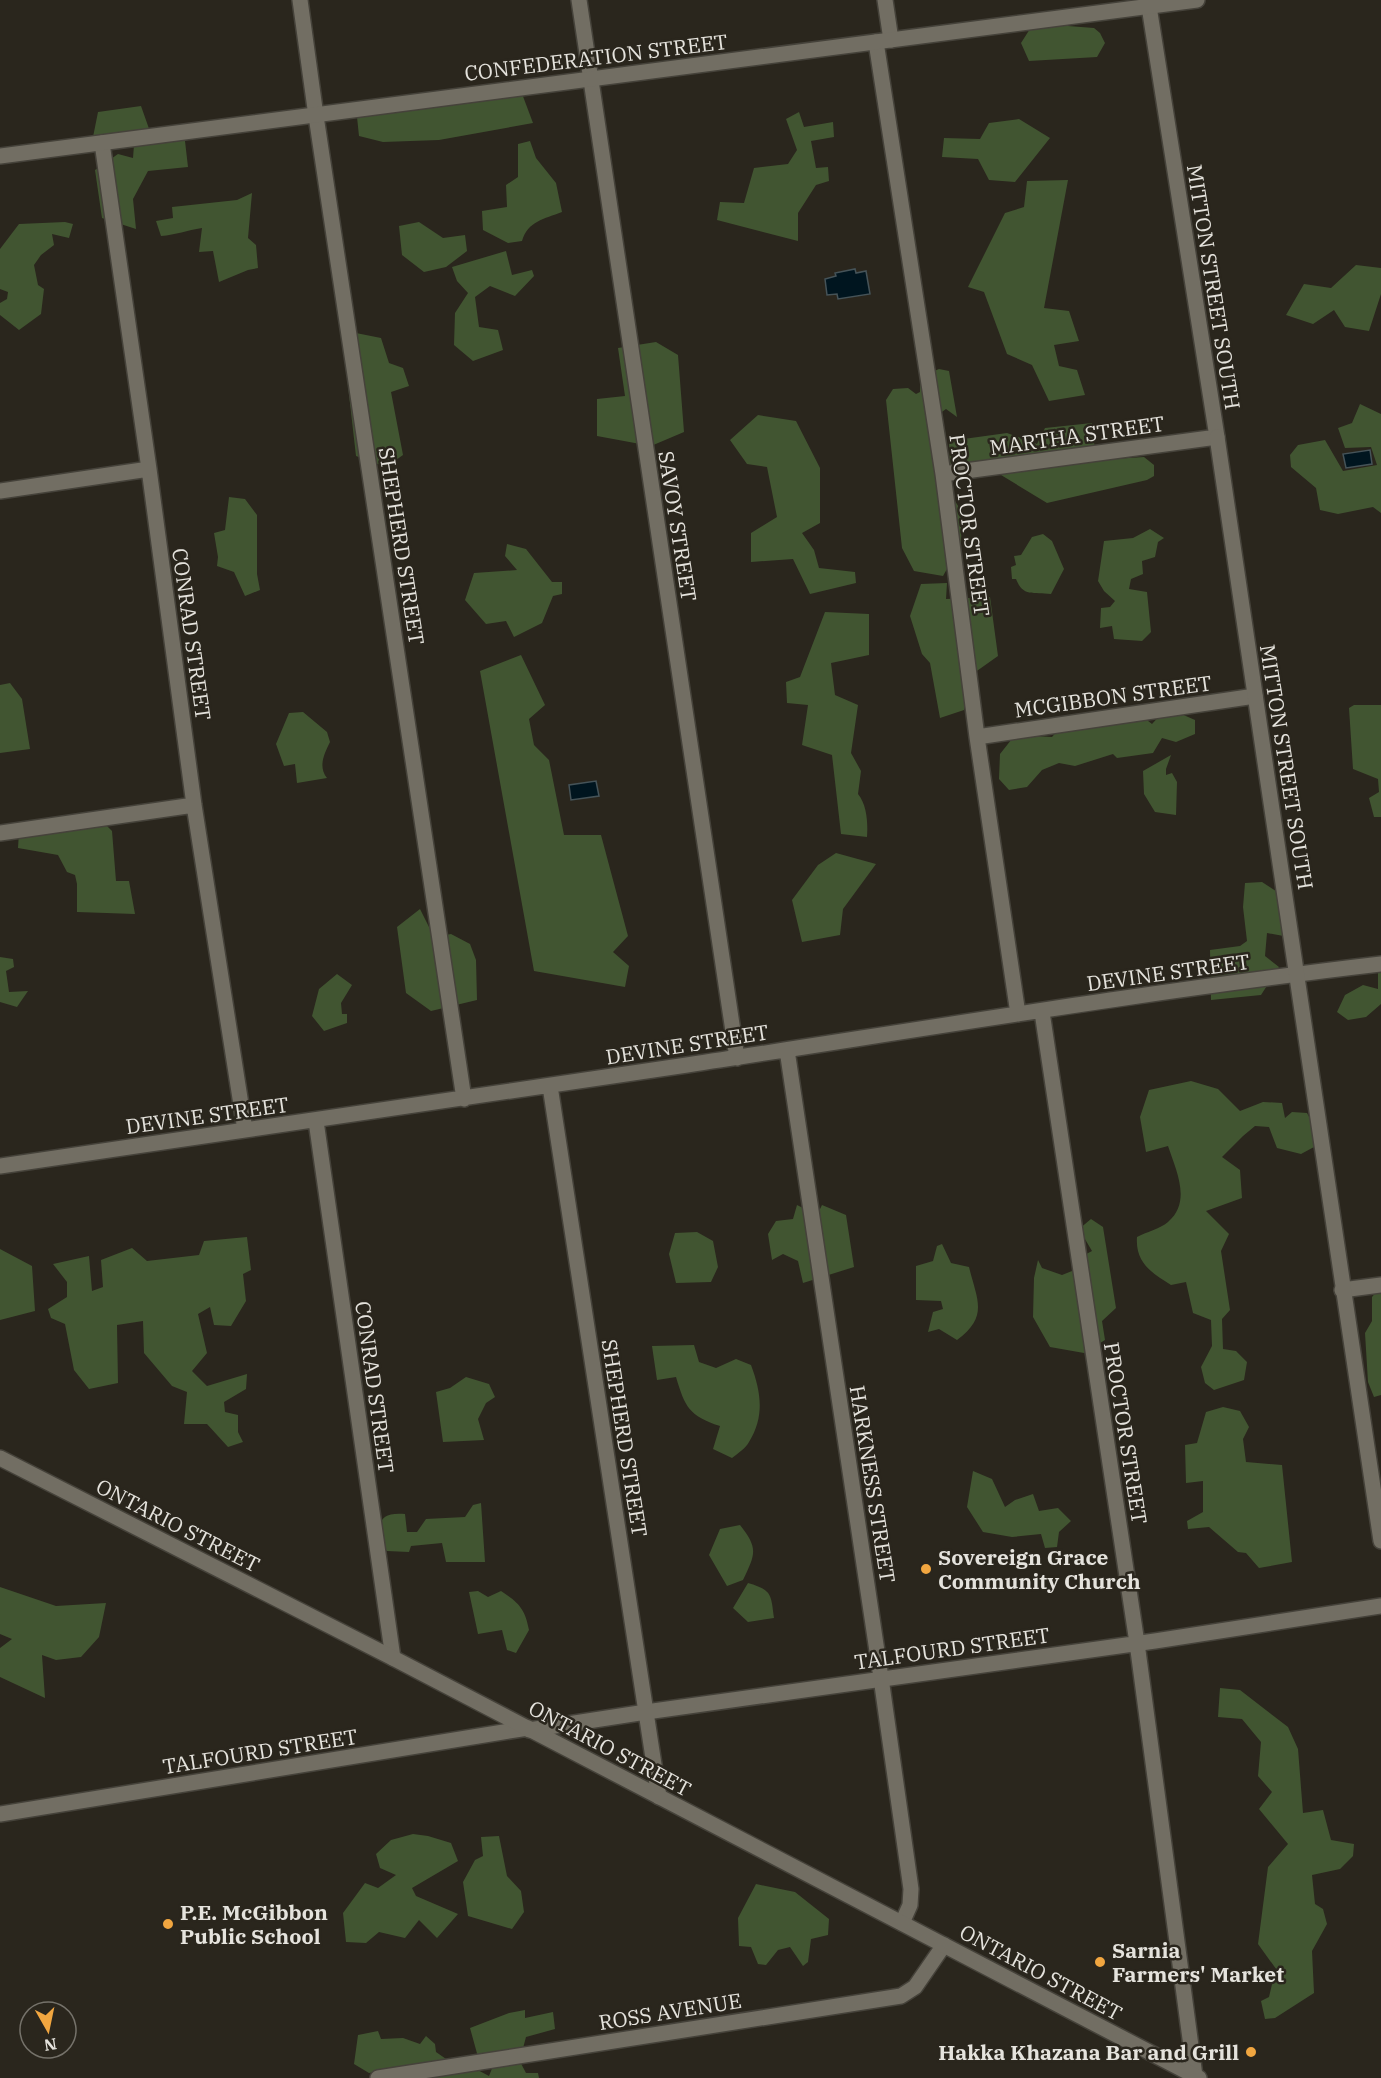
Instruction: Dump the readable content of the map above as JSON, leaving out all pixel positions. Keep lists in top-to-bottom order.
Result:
{
  "streets": {
    "street": [
      "CONFEDERATION STREET",
      "MITTON STREET SOUTH",
      "MARTHA STREET",
      "PROCTOR STREET",
      "SAVOY STREET",
      "SHEPHERD STREET",
      "CONRAD STREET",
      "MCGIBBON STREET",
      "DEVINE STREET",
      "HARKNESS STREET",
      "ONTARIO STREET",
      "TALFOURD STREET",
      "ROSS AVENUE"
    ]
  },
  "crossings": [
    ["CONFEDERATION STREET", "MITTON STREET SOUTH"],
    ["CONFEDERATION STREET", "PROCTOR STREET"],
    ["CONFEDERATION STREET", "SAVOY STREET"],
    ["CONFEDERATION STREET", "SHEPHERD STREET"],
    ["CONFEDERATION STREET", "CONRAD STREET"],
    ["MITTON STREET SOUTH", "MARTHA STREET"],
    ["MITTON STREET SOUTH", "MCGIBBON STREET"],
    ["MITTON STREET SOUTH", "DEVINE STREET"],
    ["MARTHA STREET", "PROCTOR STREET"],
    ["PROCTOR STREET", "MCGIBBON STREET"],
    ["PROCTOR STREET", "DEVINE STREET"],
    ["PROCTOR STREET", "ONTARIO STREET"],
    ["PROCTOR STREET", "TALFOURD STREET"],
    ["SAVOY STREET", "DEVINE STREET"],
    ["SHEPHERD STREET", "DEVINE STREET"],
    ["SHEPHERD STREET", "ONTARIO STREET"],
    ["SHEPHERD STREET", "TALFOURD STREET"],
    ["CONRAD STREET", "DEVINE STREET"],
    ["CONRAD STREET", "ONTARIO STREET"],
    ["DEVINE STREET", "HARKNESS STREET"],
    ["HARKNESS STREET", "ONTARIO STREET"],
    ["HARKNESS STREET", "TALFOURD STREET"],
    ["ONTARIO STREET", "TALFOURD STREET"],
    ["ONTARIO STREET", "ROSS AVENUE"]
  ],
  "places": [
    "Sovereign Grace Community Church",
    "P.E. McGibbon Public School",
    "Sarnia Farmers' Market",
    "Hakka Khazana Bar and Grill"
  ],
  "north": "bottom"
}
